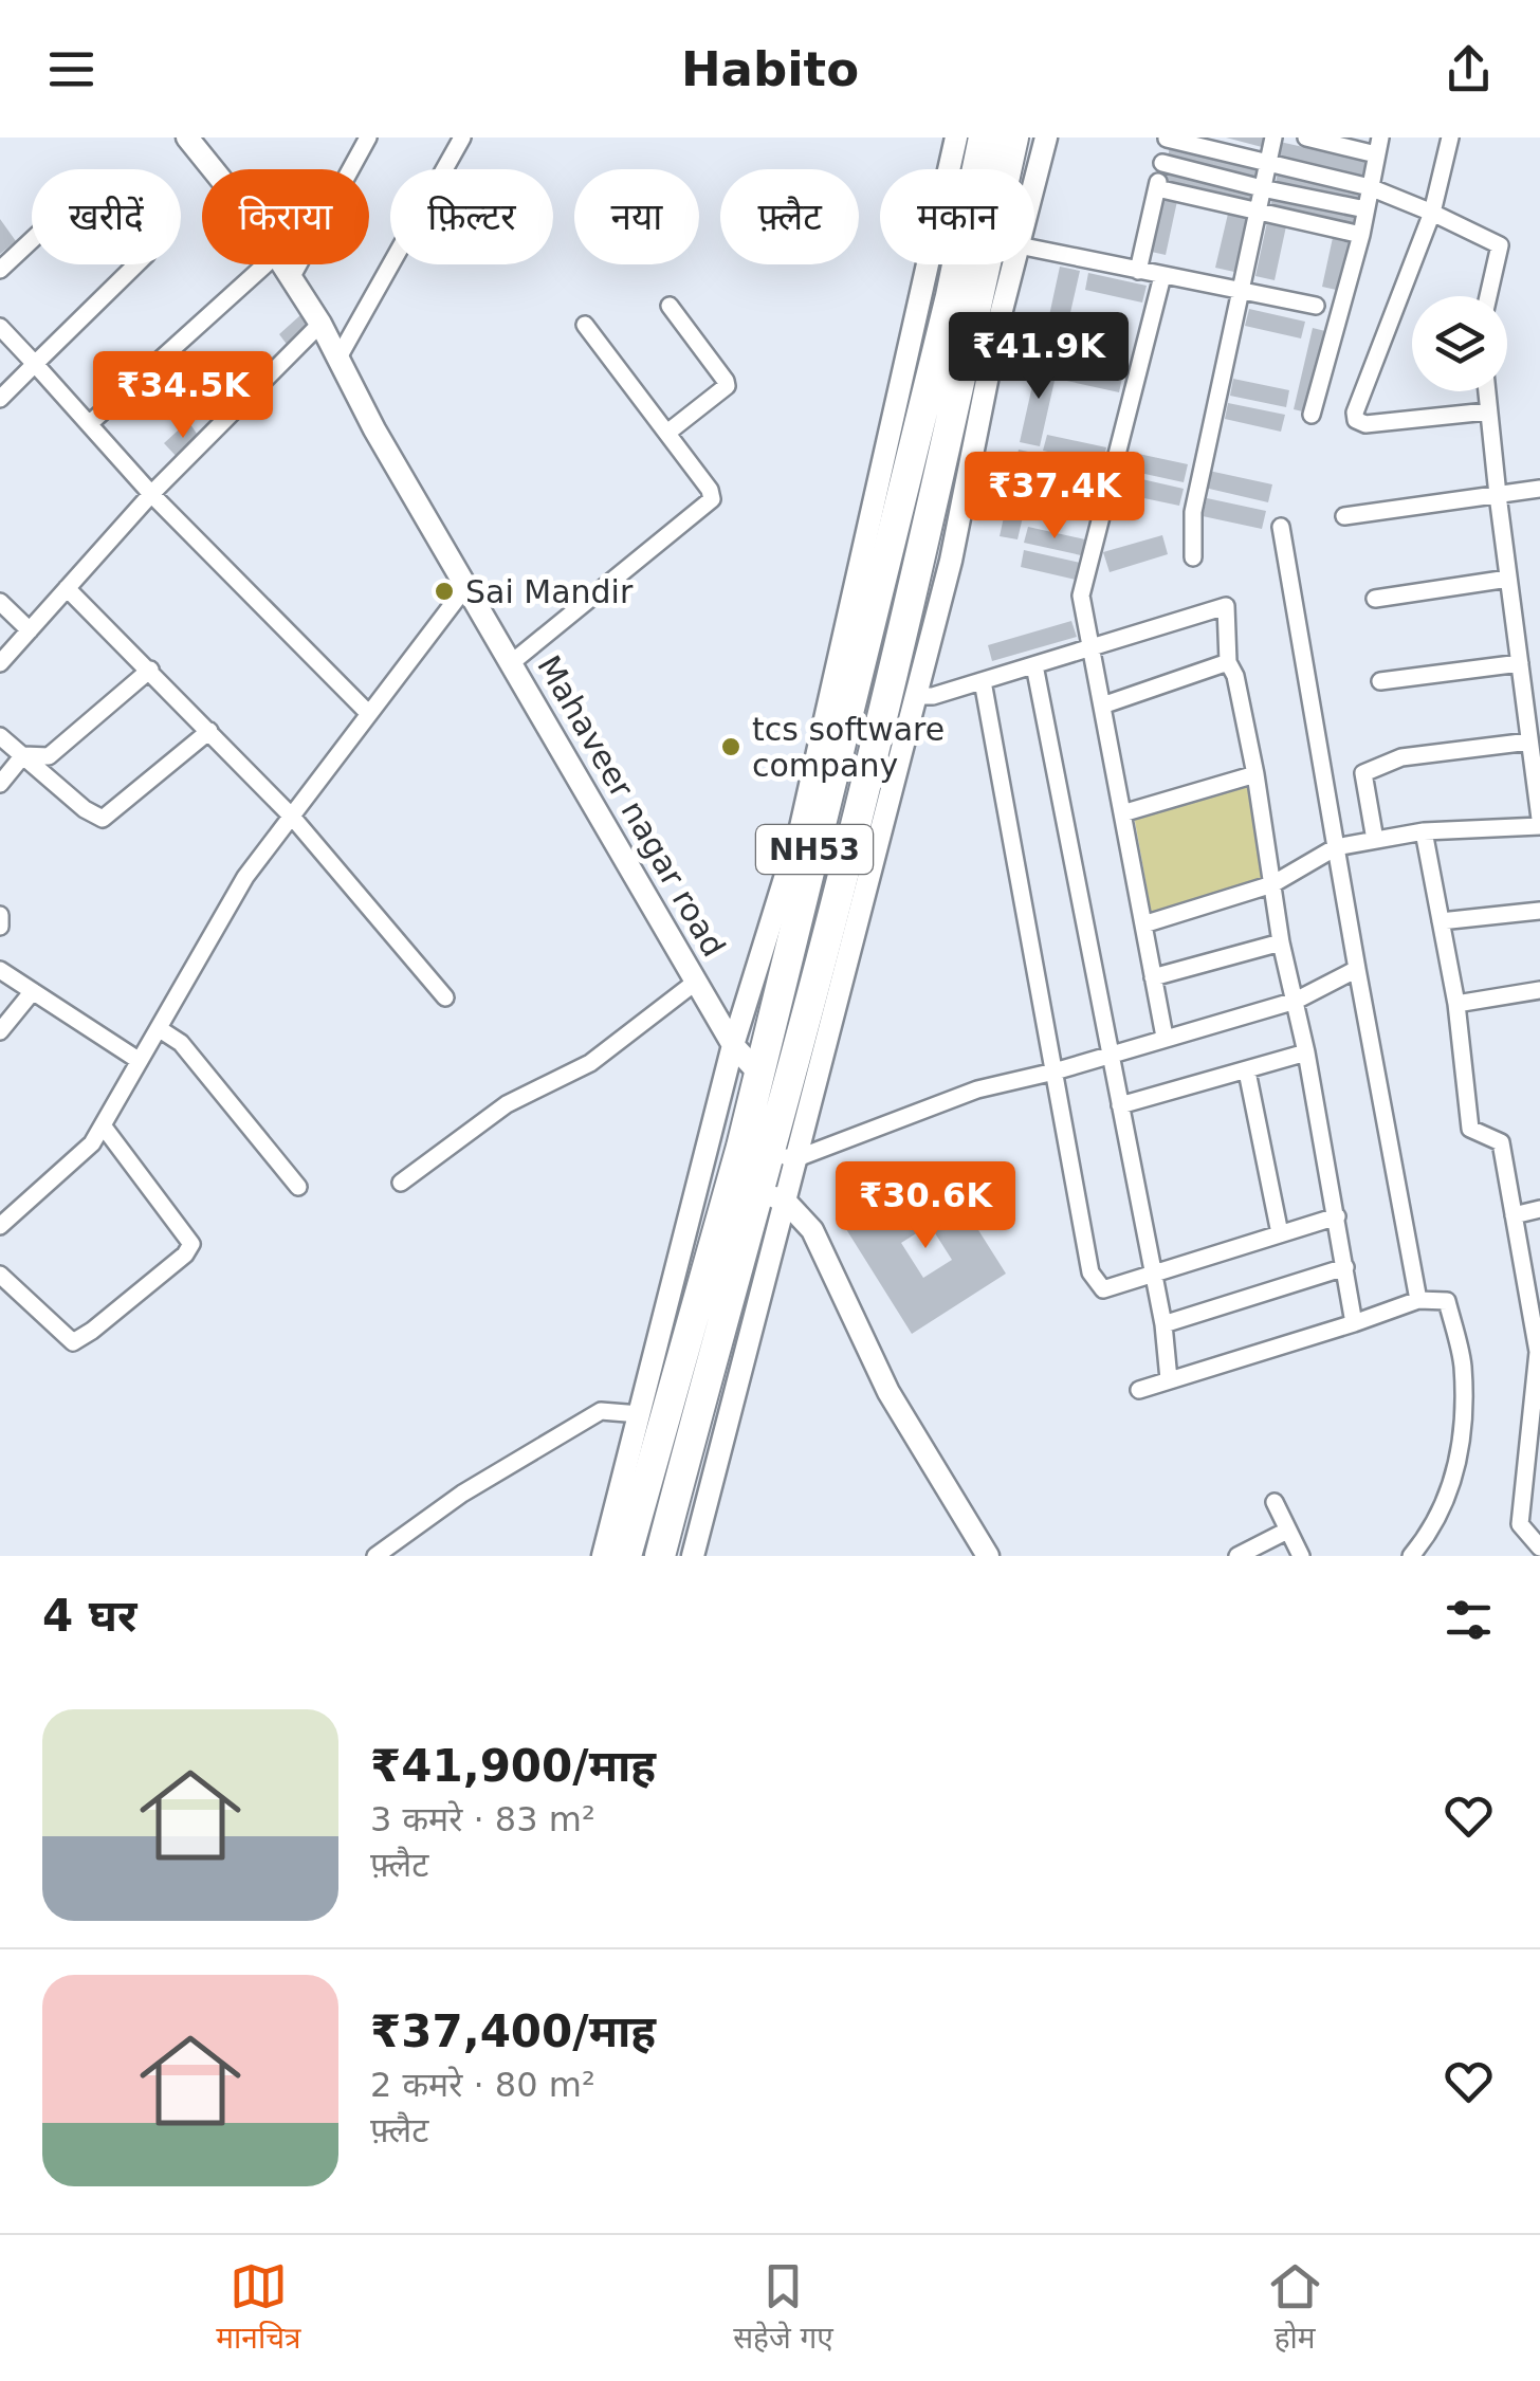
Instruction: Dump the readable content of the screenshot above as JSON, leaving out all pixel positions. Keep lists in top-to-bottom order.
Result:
{
  "streets": {
    "highway": ["NH53"],
    "main road": ["Mahaveer nagar road"]
  },
  "crossings": [
    ["Mahaveer nagar road", "NH53"]
  ],
  "places": ["Sai Mandir", "tcs software company"],
  "page": {
    "header": "Habito",
    "chip": [
      "खरीदें",
      "किराया",
      "फ़िल्टर",
      "नया",
      "फ़्लैट",
      "मकान"
    ],
    "price": [
      "₹41.9K",
      "₹34.5K",
      "₹37.4K",
      "₹30.6K"
    ],
    "heading": "4 घर",
    "list": [
      {
        "name": "₹41,900/माह",
        "note": "3 कमरे · 83 m² · फ़्लैट"
      },
      {
        "name": "₹37,400/माह",
        "note": "2 कमरे · 80 m² · फ़्लैट"
      }
    ],
    "tabs": ["मानचित्र", "सहेजे गए", "होम"]
  }
}
